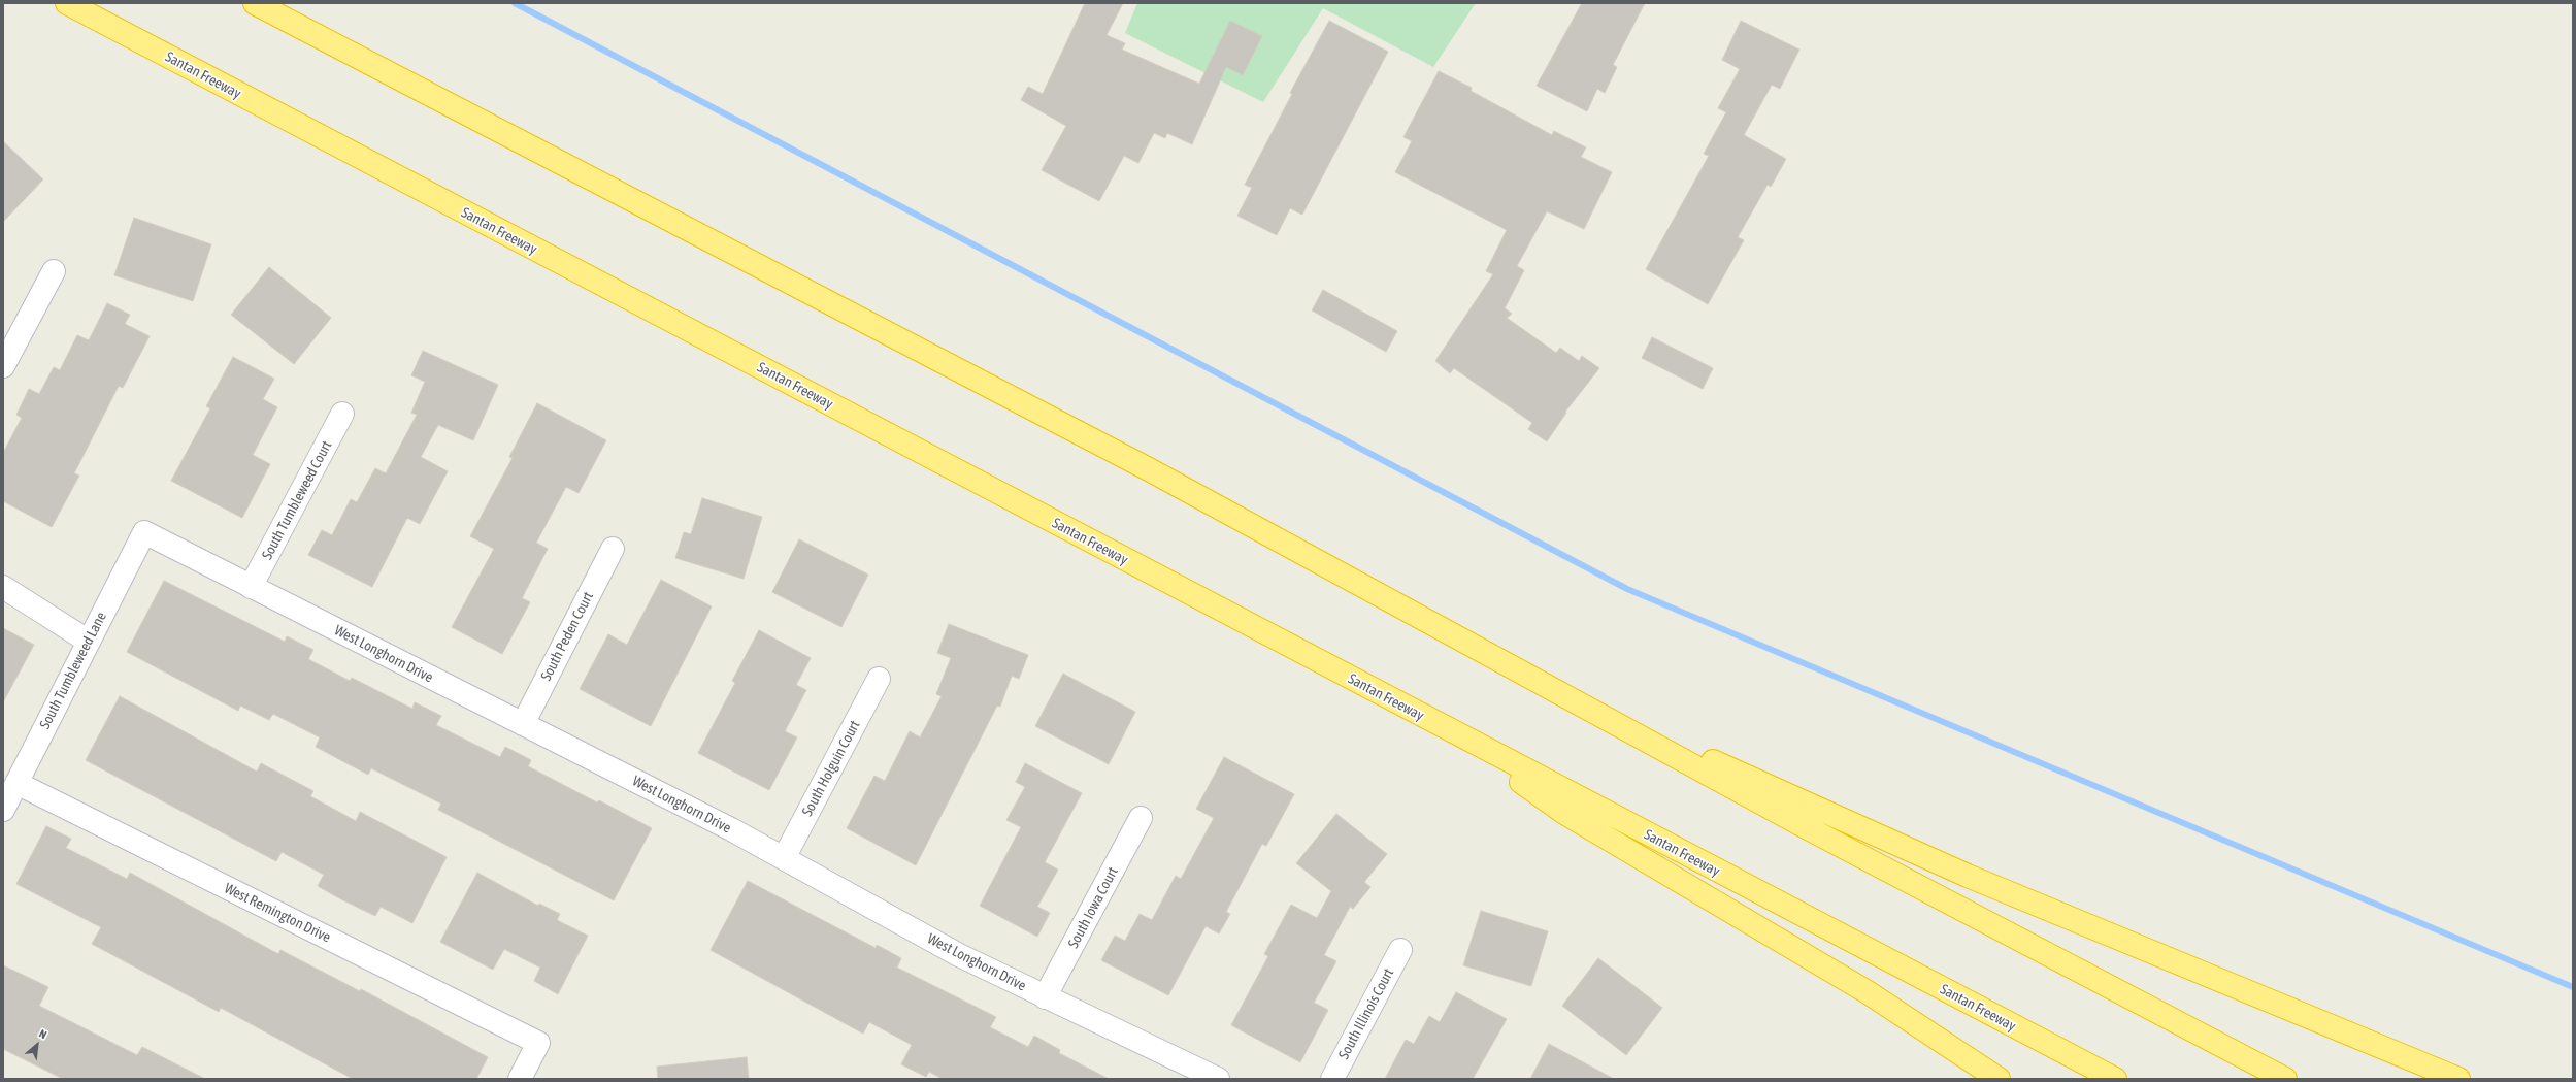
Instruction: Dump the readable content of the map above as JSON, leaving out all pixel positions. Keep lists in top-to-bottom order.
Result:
{
  "streets": {
    "highway": ["Santan Freeway"],
    "street": [
      "South Tumbleweed Court",
      "South Peden Court",
      "West Longhorn Drive",
      "South Tumbleweed Lane",
      "South Holguin Court",
      "South Iowa Court",
      "West Remington Drive",
      "South Illinois Court"
    ]
  },
  "crossings": [
    ["South Tumbleweed Court", "West Longhorn Drive"],
    ["South Peden Court", "West Longhorn Drive"],
    ["West Longhorn Drive", "South Tumbleweed Lane"],
    ["West Longhorn Drive", "South Holguin Court"],
    ["West Longhorn Drive", "South Iowa Court"],
    ["South Tumbleweed Lane", "West Remington Drive"]
  ],
  "north": "top right"
}
